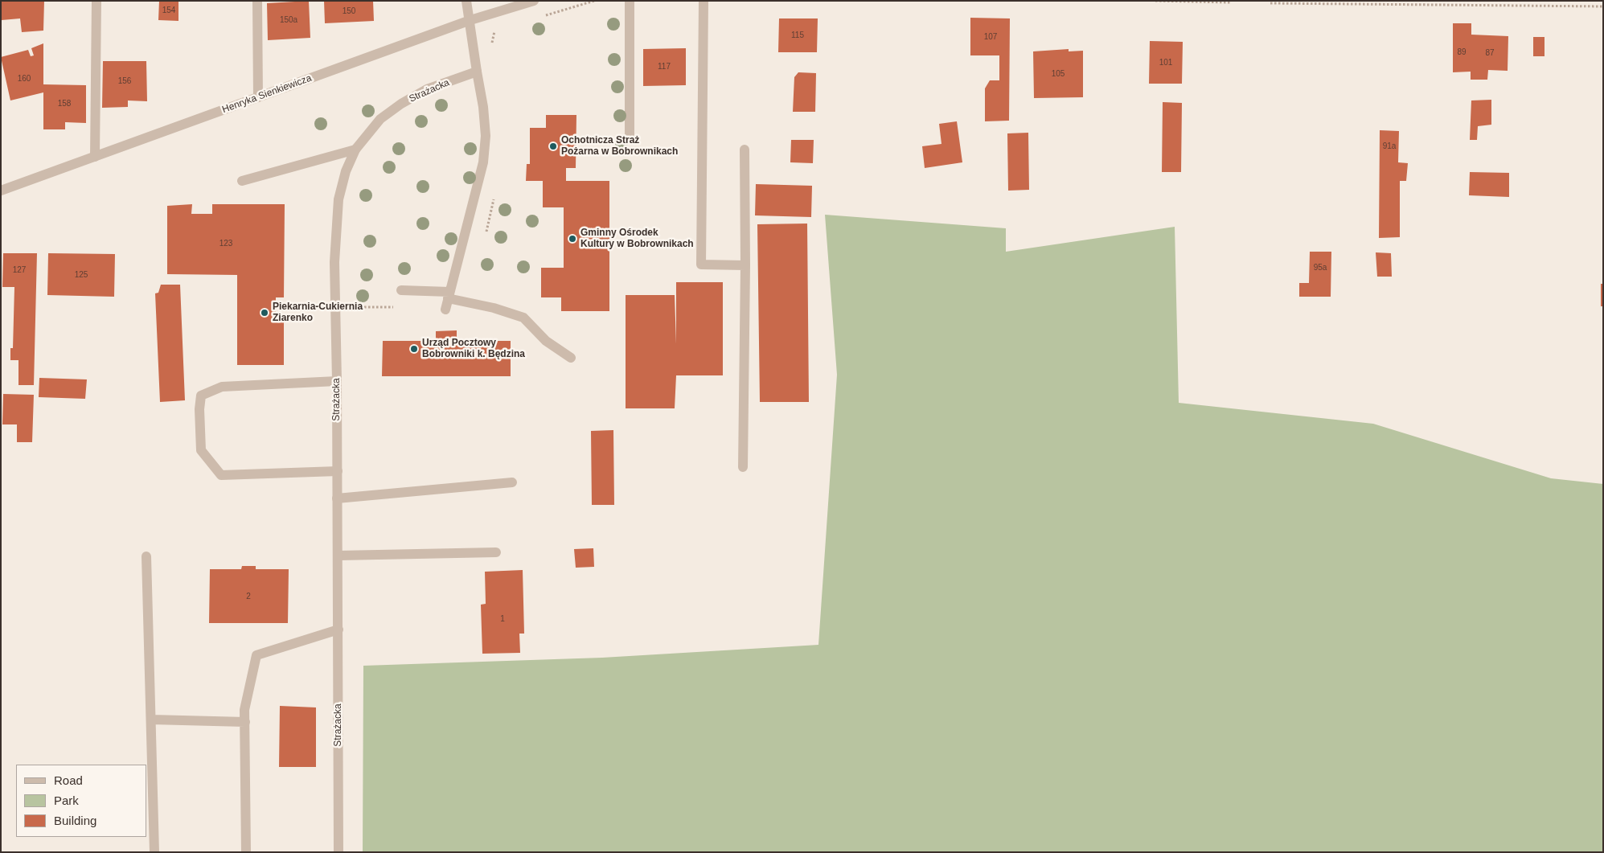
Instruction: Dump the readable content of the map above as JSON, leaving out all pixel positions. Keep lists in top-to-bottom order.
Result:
{
  "streets": {
    "street": ["Strażacka", "Henryka Sienkiewicza"]
  },
  "places": [
    "Ochotnicza Straż Pożarna w Bobrownikach",
    "Gminny Ośrodek Kultury w Bobrownikach",
    "Piekarnia-Cukiernia Ziarenko",
    "Urząd Pocztowy Bobrowniki k. Będzina"
  ],
  "house_numbers": [
    "154",
    "150",
    "150a",
    "115",
    "107",
    "89",
    "87",
    "101",
    "117",
    "105",
    "160",
    "156",
    "158",
    "91a",
    "123",
    "95a",
    "127",
    "125",
    "2",
    "1"
  ],
  "legend": ["Road", "Park", "Building"]
}
